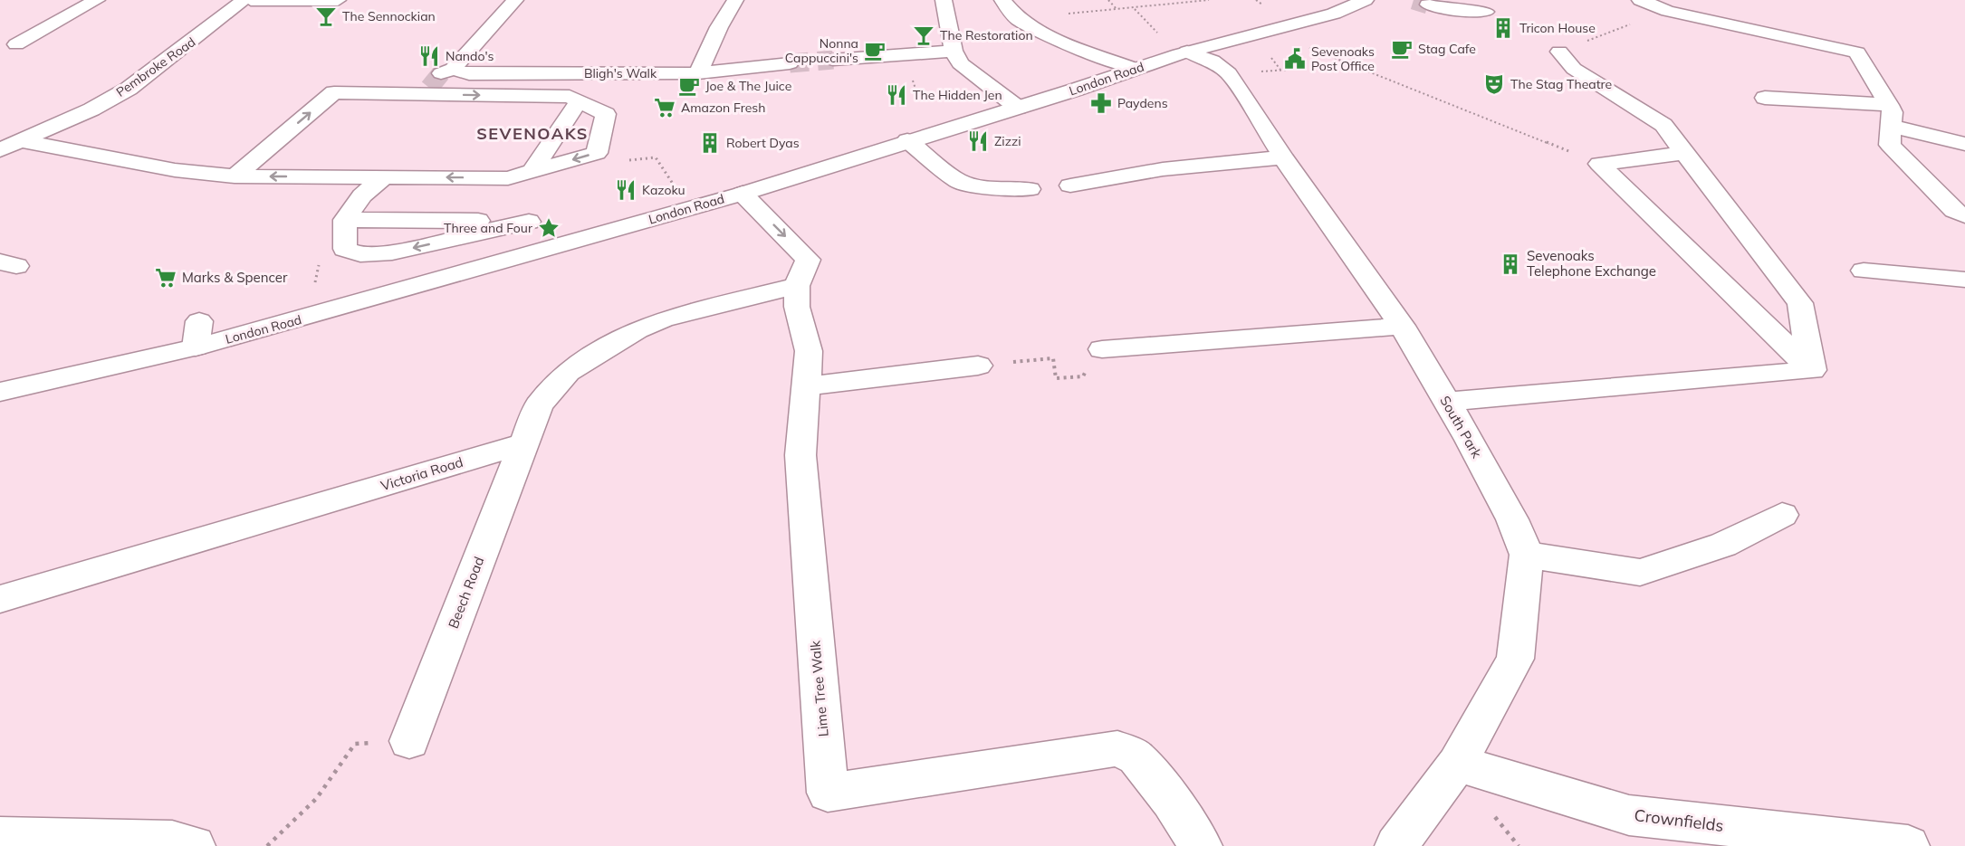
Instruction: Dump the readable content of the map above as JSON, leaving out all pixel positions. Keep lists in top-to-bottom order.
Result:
{
  "streets": {
    "street": [
      "Pembroke Road",
      "Bligh's Walk",
      "London Road",
      "South Park",
      "Victoria Road",
      "Beech Road",
      "Lime Tree Walk",
      "Crownfields"
    ]
  },
  "crossings": [
    ["London Road", "South Park"],
    ["London Road", "Lime Tree Walk"],
    ["South Park", "Crownfields"],
    ["Victoria Road", "Beech Road"]
  ],
  "districts": ["SEVENOAKS"],
  "places": {
    "bar": ["The Sennockian", "The Restoration"],
    "building": ["Tricon House", "Robert Dyas", "Sevenoaks Telephone Exchange"],
    "cafe": ["Stag Cafe", "Nonna Cappuccini's", "Joe & The Juice"],
    "restaurant": [
      "Nando's",
      "The Hidden Jen",
      "Zizzi",
      "Kazoku"
    ],
    "public building": ["Sevenoaks Post Office"],
    "theatre": ["The Stag Theatre"],
    "pharmacy": ["Paydens"],
    "supermarket": ["Amazon Fresh", "Marks & Spencer"],
    "place": ["Three and Four"]
  }
}
